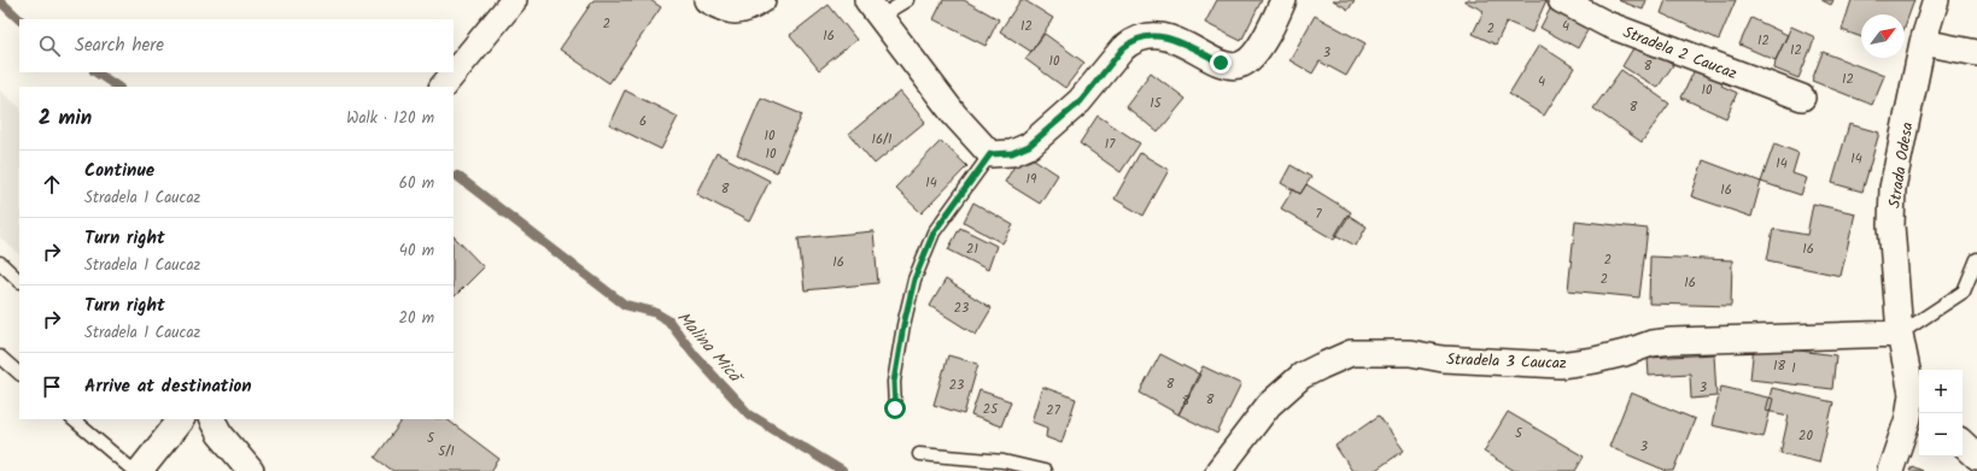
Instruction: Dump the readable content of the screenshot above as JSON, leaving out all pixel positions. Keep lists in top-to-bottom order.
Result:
{
  "streets": {
    "street": ["Stradela 2 Caucaz", "Strada Odesa", "Stradela 3 Caucaz"]
  },
  "crossings": [
    ["Strada Odesa", "Stradela 3 Caucaz"]
  ],
  "water": ["Malina Mică"],
  "house_numbers": [
    "2",
    "12",
    "4",
    "2",
    "16",
    "12",
    "12",
    "3",
    "10",
    "8",
    "12",
    "4",
    "10",
    "15",
    "8",
    "6",
    "10",
    "16/1",
    "17",
    "10",
    "14",
    "14",
    "19",
    "14",
    "8",
    "16",
    "7",
    "21",
    "16",
    "2",
    "16",
    "2",
    "16",
    "23",
    "18",
    "1",
    "8",
    "23",
    "3",
    "8",
    "8",
    "25",
    "27",
    "5",
    "20",
    "5",
    "3",
    "5/1"
  ],
  "north": "top right",
  "page": {
    "search": "Search here",
    "heading": ["2 min", "Walk · 120 m"],
    "list": [
      ["Continue", "Stradela 1 Caucaz", "60 m"],
      ["Turn right", "Stradela 1 Caucaz", "40 m"],
      ["Turn right", "Stradela 1 Caucaz", "20 m"],
      "Arrive at destination"
    ],
    "map_buttons": ["+", "−"]
  }
}
